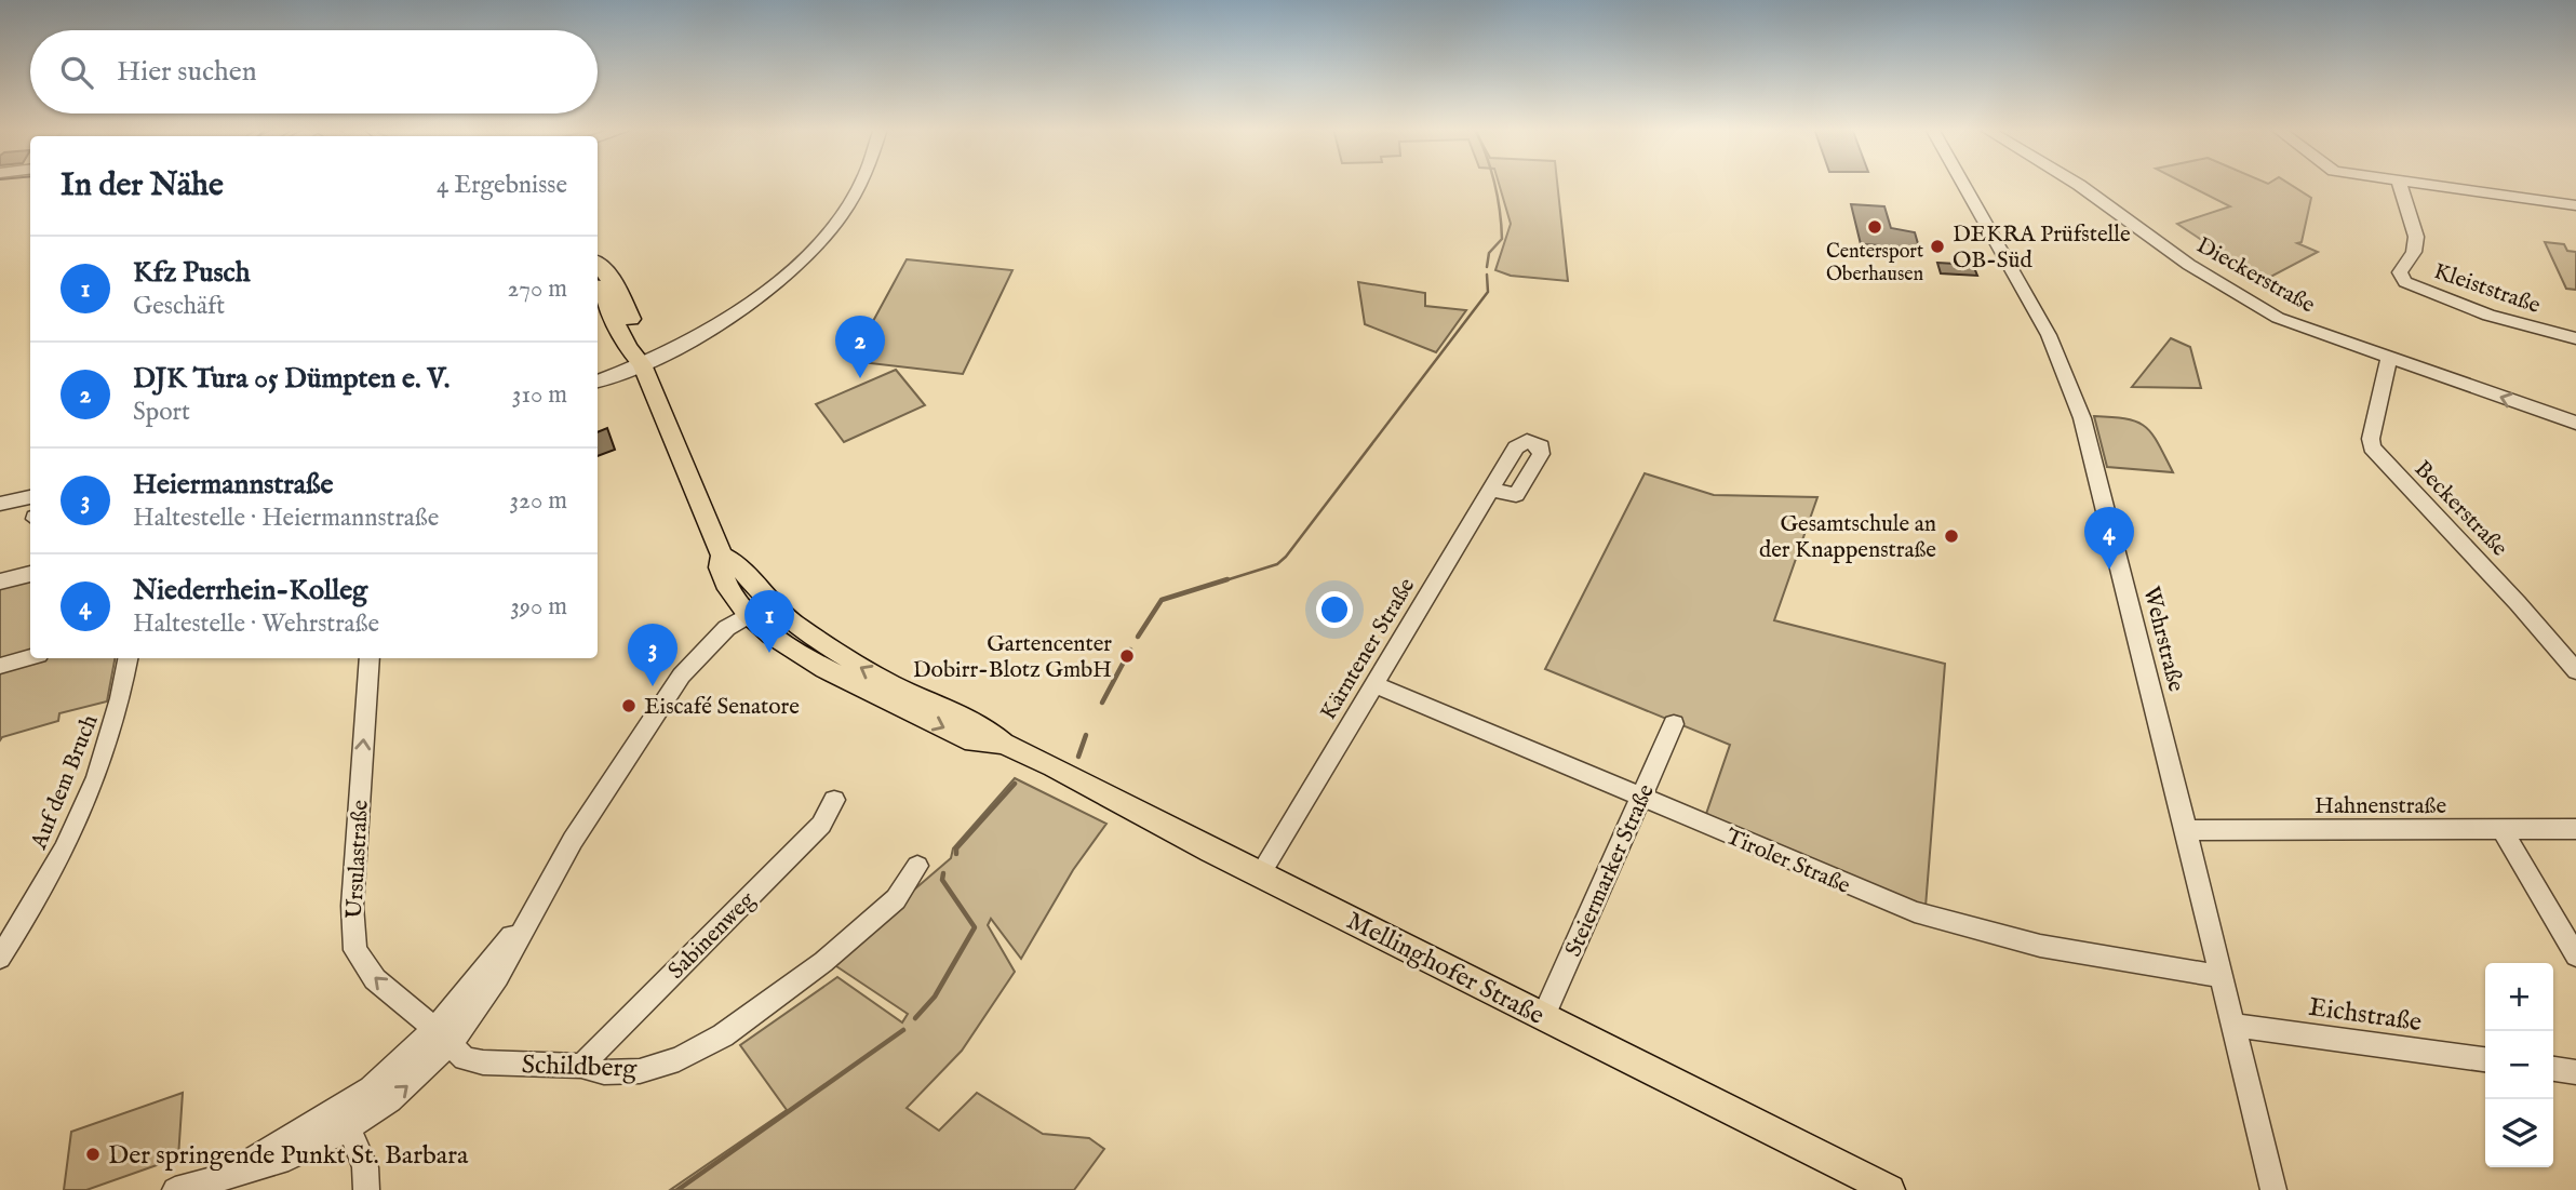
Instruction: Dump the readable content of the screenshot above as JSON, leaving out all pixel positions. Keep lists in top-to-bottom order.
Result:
{
  "streets": {
    "main road": ["Mellinghofer Straße"],
    "street": [
      "Dieckerstraße",
      "Kleiststraße",
      "Beckerstraße",
      "Wehrstraße",
      "Kärntener Straße",
      "Auf dem Bruch",
      "Hahnenstraße",
      "Ursulastraße",
      "Tiroler Straße",
      "Steiermarker Straße",
      "Sabinenweg",
      "Eichstraße",
      "Schildberg"
    ]
  },
  "crossings": [
    ["Dieckerstraße", "Beckerstraße"],
    ["Wehrstraße", "Hahnenstraße"],
    ["Wehrstraße", "Tiroler Straße"],
    ["Wehrstraße", "Eichstraße"],
    ["Kärntener Straße", "Tiroler Straße"],
    ["Kärntener Straße", "Mellinghofer Straße"],
    ["Ursulastraße", "Schildberg"],
    ["Tiroler Straße", "Steiermarker Straße"],
    ["Steiermarker Straße", "Mellinghofer Straße"],
    ["Sabinenweg", "Schildberg"]
  ],
  "one_way": ["Dieckerstraße", "Ursulastraße"],
  "places": [
    "Centersport Oberhausen",
    "DEKRA Prüfstelle OB-Süd",
    "Gesamtschule an der Knappenstraße",
    "Gartencenter Dobirr-Blotz GmbH",
    "Eiscafé Senatore",
    "Der springende Punkt St. Barbara"
  ],
  "page": {
    "search": "Hier suchen",
    "heading": ["In der Nähe", "4 Ergebnisse"],
    "list": [
      {
        "mark": "1",
        "name": "Kfz Pusch",
        "note": "Geschäft",
        "value": "270 m"
      },
      {
        "mark": "2",
        "name": "DJK Tura 05 Dümpten e. V.",
        "note": "Sport",
        "value": "310 m"
      },
      {
        "mark": "3",
        "name": "Heiermannstraße",
        "note": "Haltestelle · Heiermannstraße",
        "value": "320 m"
      },
      {
        "mark": "4",
        "name": "Niederrhein-Kolleg",
        "note": "Haltestelle · Wehrstraße",
        "value": "390 m"
      }
    ],
    "pins": [
      "2",
      "4",
      "1",
      "3"
    ],
    "map_buttons": ["+", "−"]
  }
}
